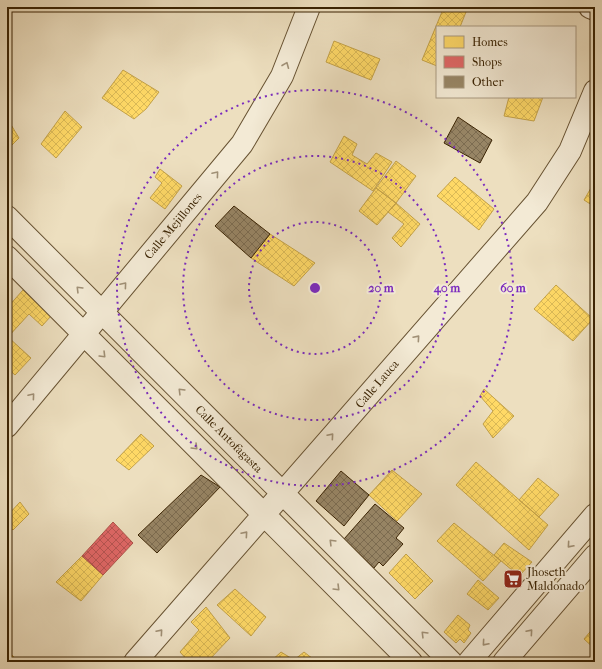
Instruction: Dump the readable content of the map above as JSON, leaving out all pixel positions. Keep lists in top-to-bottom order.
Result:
{
  "streets": {
    "street": ["Calle Mejillones", "Calle Lauca", "Calle Antofagasta"]
  },
  "crossings": [
    ["Calle Mejillones", "Calle Antofagasta"],
    ["Calle Lauca", "Calle Antofagasta"]
  ],
  "one_way": ["Calle Mejillones", "Calle Lauca"],
  "places": {
    "supermarket": ["Jhoseth Maldonado"]
  },
  "legend": ["Homes", "Shops", "Other"],
  "rings": ["20 m", "40 m", "60 m"]
}
